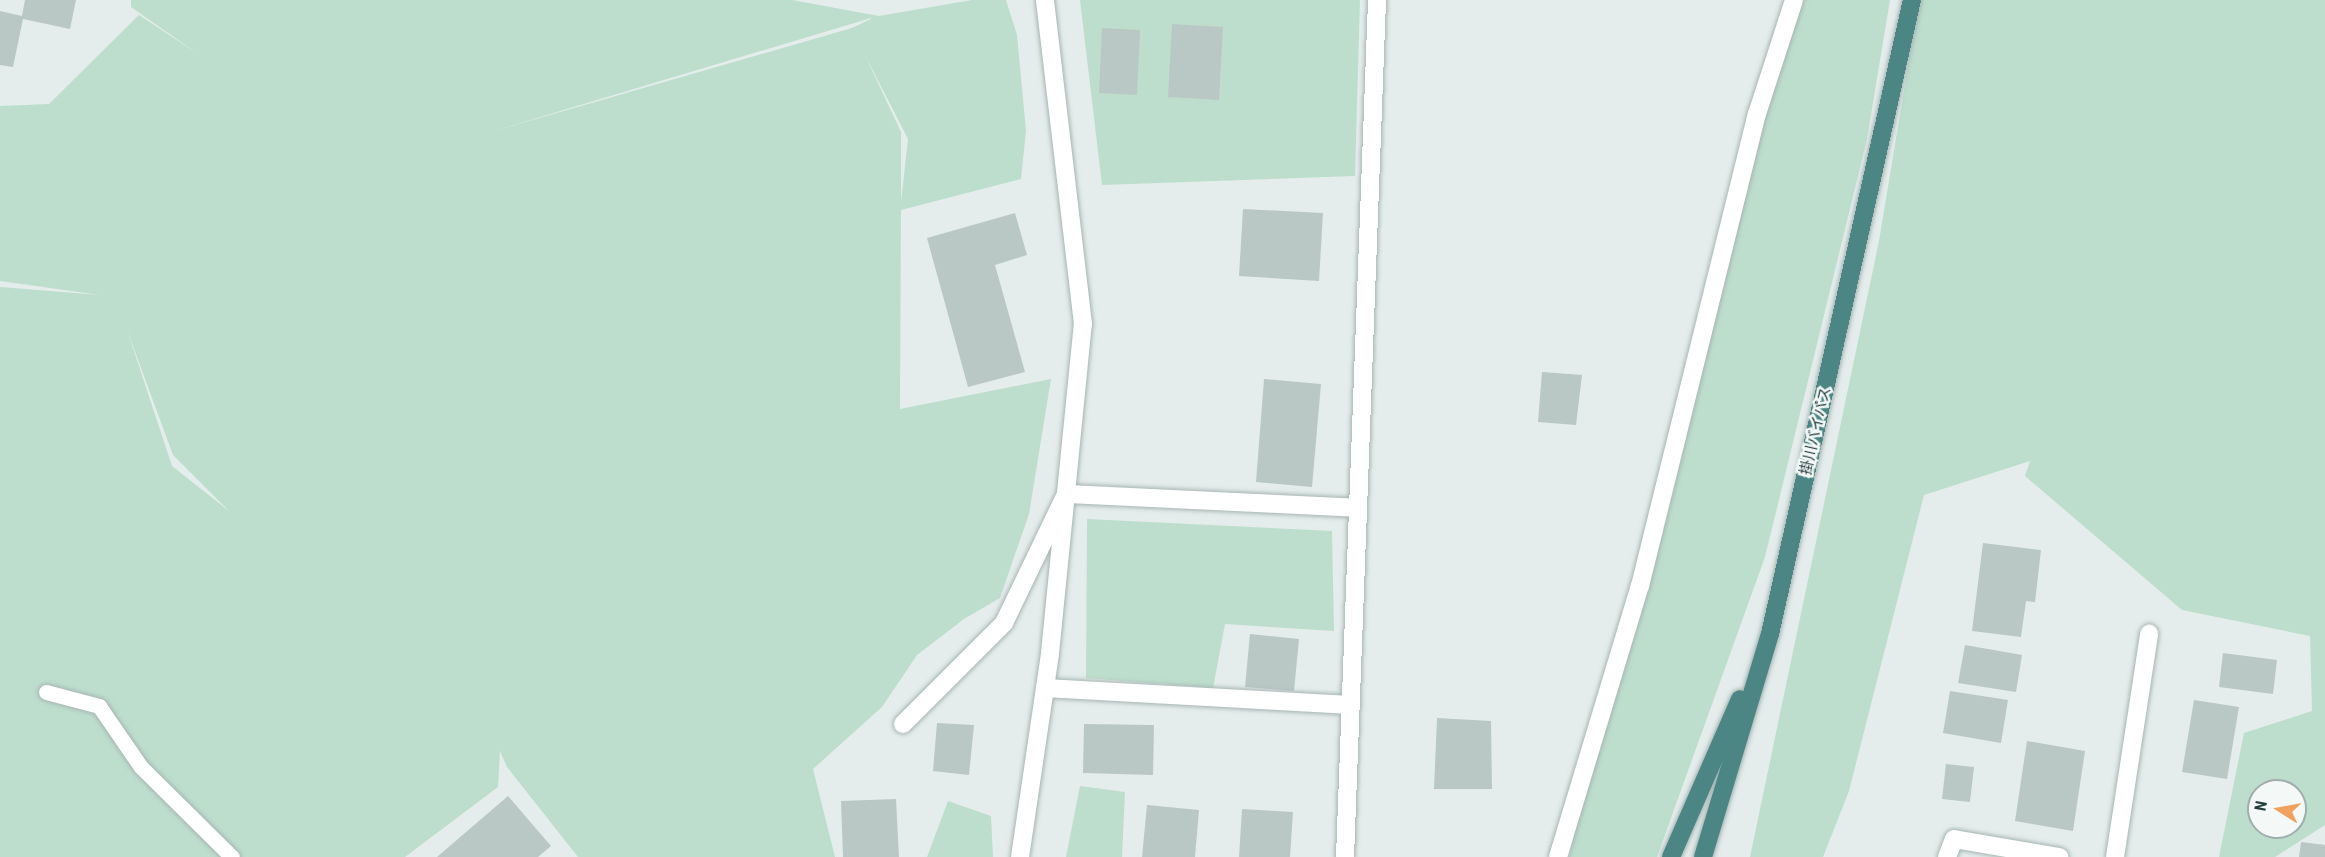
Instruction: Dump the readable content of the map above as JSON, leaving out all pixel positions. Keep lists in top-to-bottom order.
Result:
{
  "streets": {
    "highway": ["掛川バイパス"]
  },
  "north": "left"
}
